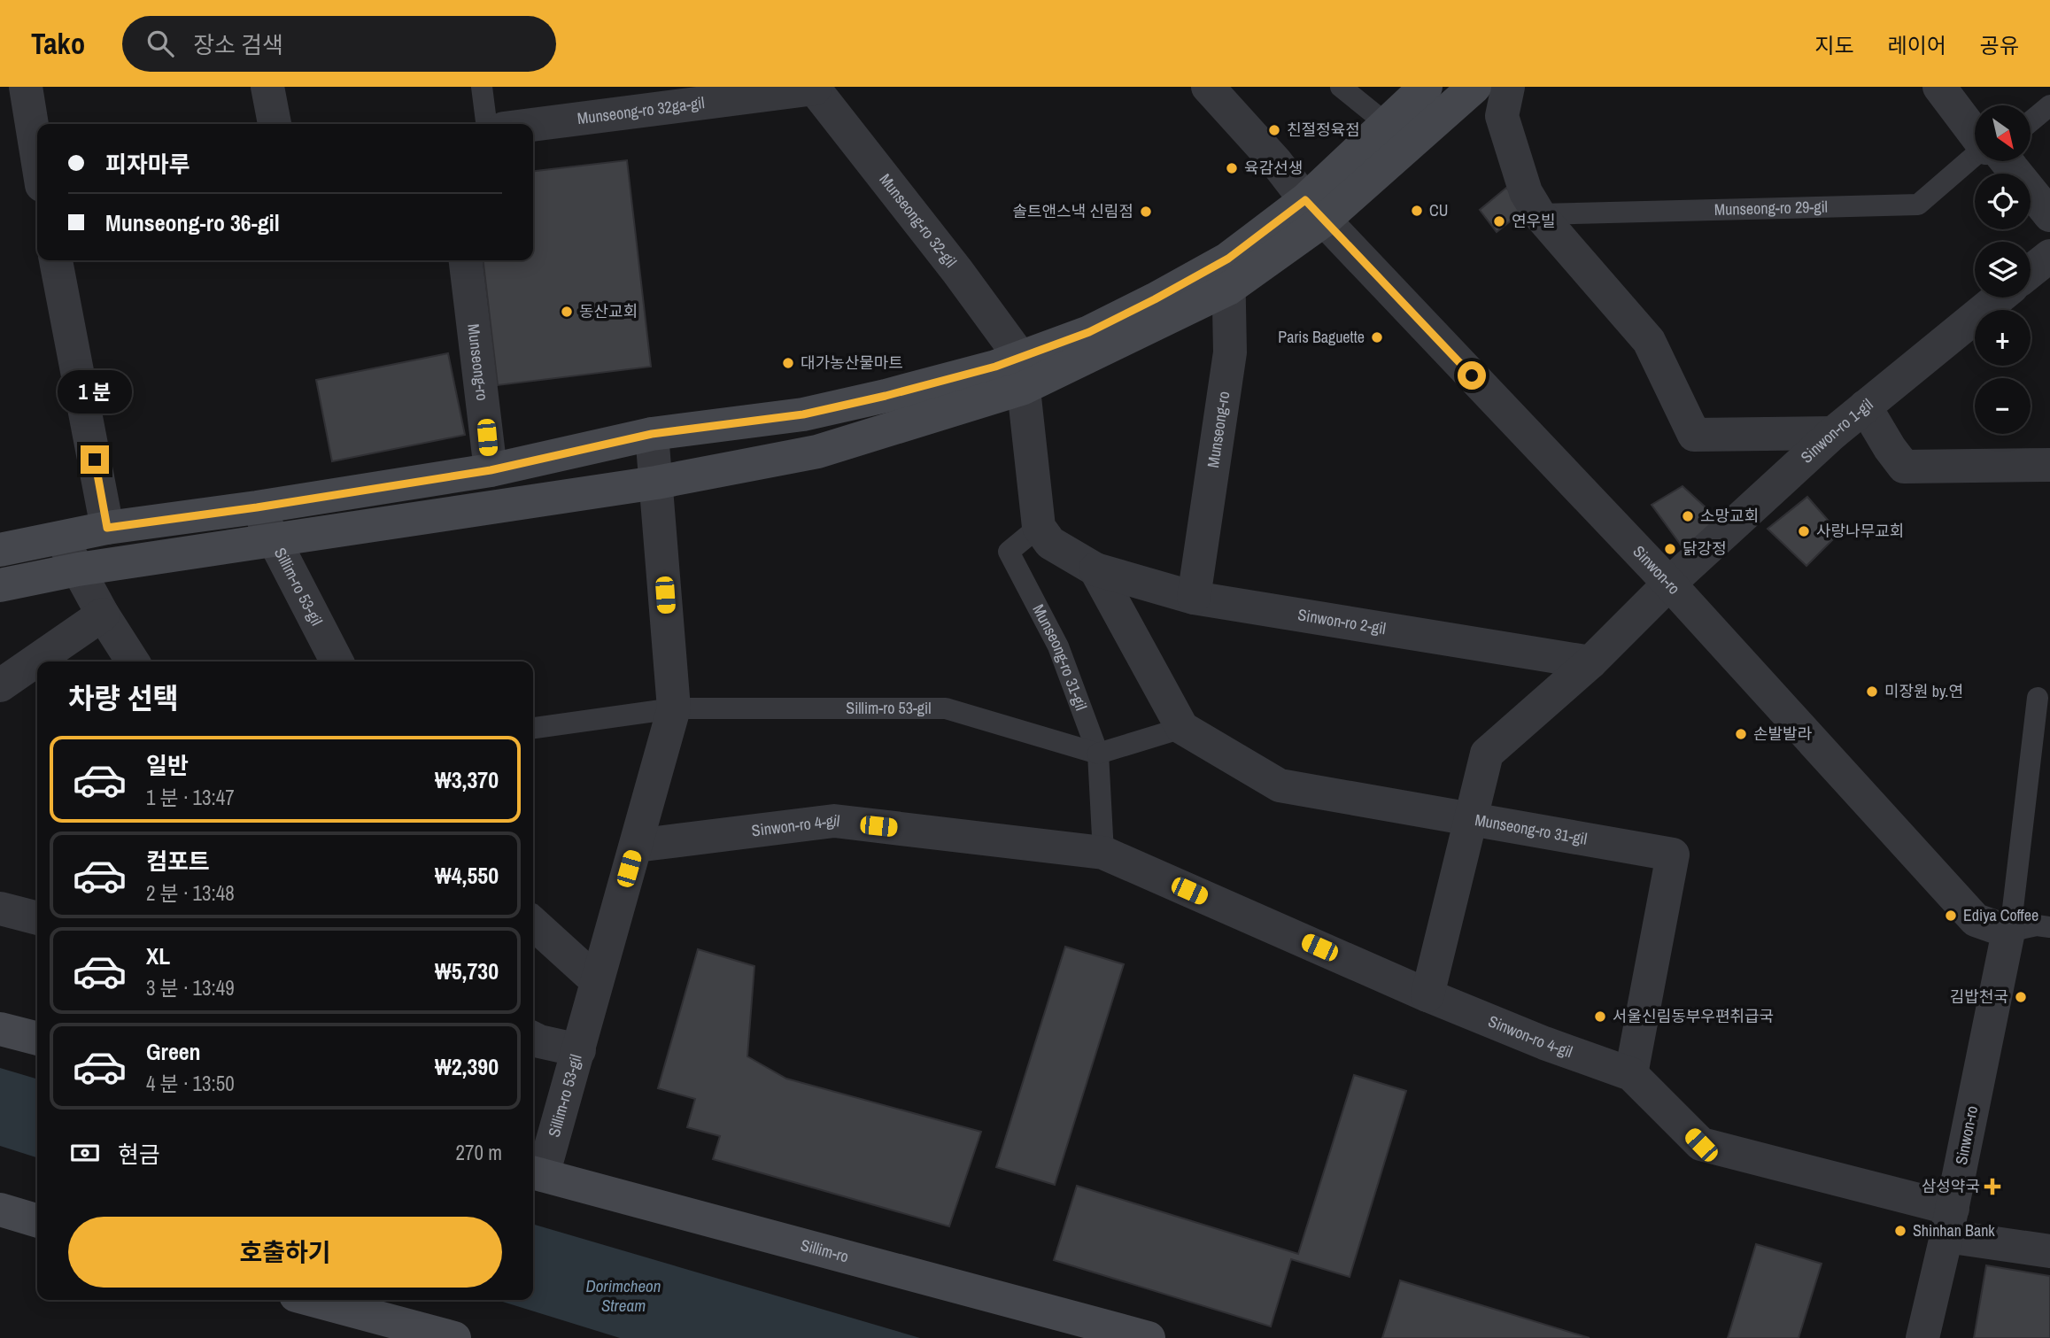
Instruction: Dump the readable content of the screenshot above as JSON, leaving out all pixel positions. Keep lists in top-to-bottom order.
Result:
{
  "streets": {
    "main road": ["Sillim-ro"],
    "street": [
      "Munseong-ro 32ga-gil",
      "Munseong-ro 32-gil",
      "Munseong-ro",
      "Sinwon-ro 1-gil",
      "Sinwon-ro",
      "Sillim-ro 53-gil",
      "Sinwon-ro 2-gil",
      "Munseong-ro 31-gil",
      "Sinwon-ro 4-gil"
    ],
    "lane": ["Munseong-ro 29-gil"]
  },
  "crossings": [
    ["Munseong-ro 32ga-gil", "Munseong-ro 32-gil"],
    ["Munseong-ro", "Sinwon-ro 2-gil"],
    ["Sinwon-ro 1-gil", "Sinwon-ro"],
    ["Sinwon-ro", "Sinwon-ro 4-gil"],
    ["Sillim-ro 53-gil", "Munseong-ro 31-gil"],
    ["Sillim-ro 53-gil", "Sinwon-ro 4-gil"],
    ["Sillim-ro 53-gil", "Sillim-ro"],
    ["Munseong-ro 31-gil", "Sinwon-ro 4-gil"]
  ],
  "water": ["Dorimcheon Stream"],
  "places": {
    "other": [
      "친절정육점",
      "육감선생",
      "CU",
      "솔트앤스낵 신림점",
      "연우빌",
      "동산교회",
      "Paris Baguette",
      "대가농산물마트",
      "소망교회",
      "사랑나무교회",
      "닭강정",
      "미장원 by.연",
      "손발발라",
      "Ediya Coffee",
      "김밥천국",
      "서울신림동부우편취급국",
      "Shinhan Bank"
    ],
    "health": ["삼성약국"]
  },
  "north": "bottom right",
  "page": {
    "header": "Tako",
    "search": "장소 검색",
    "nav": ["지도", "레이어", "공유"],
    "map_buttons": ["+", "−"],
    "banner": ["피자마루", "Munseong-ro 36-gil"],
    "bubble": "1 분",
    "heading": "차량 선택",
    "list": [
      {
        "name": "일반",
        "note": "1 분 · 13:47",
        "value": "₩3,370"
      },
      {
        "name": "컴포트",
        "note": "2 분 · 13:48",
        "value": "₩4,550"
      },
      {
        "name": "XL",
        "note": "3 분 · 13:49",
        "value": "₩5,730"
      },
      {
        "name": "Green",
        "note": "4 분 · 13:50",
        "value": "₩2,390"
      }
    ],
    "pay": ["현금", "270 m"],
    "buttons": "호출하기"
  }
}
